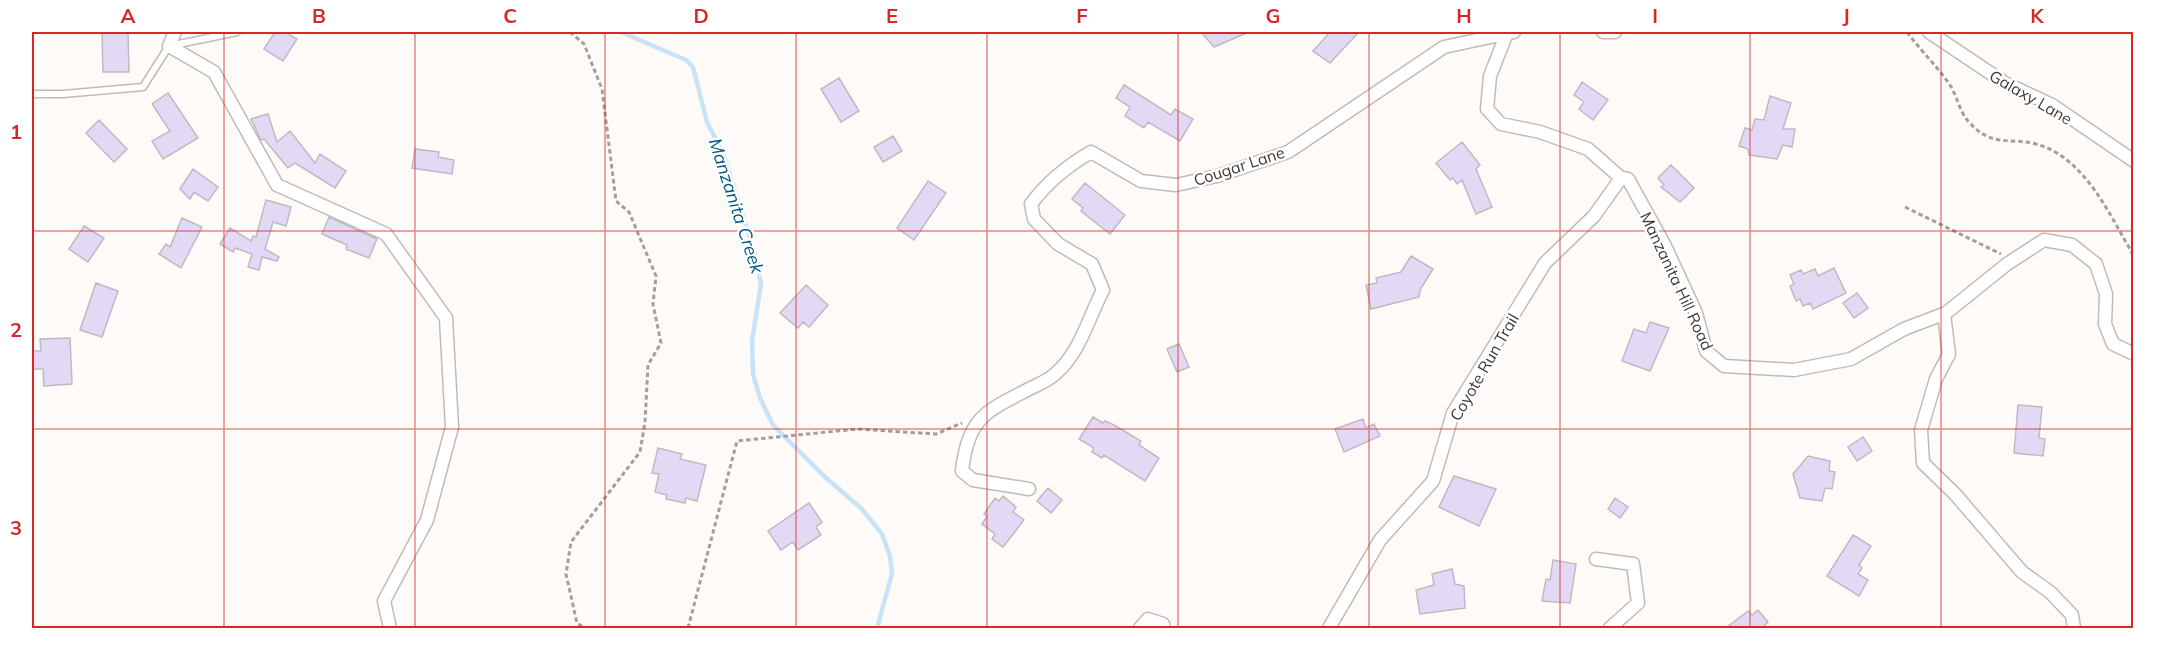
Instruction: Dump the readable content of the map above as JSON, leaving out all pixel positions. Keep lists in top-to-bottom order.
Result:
{
  "streets": {
    "street": [
      "Galaxy Lane",
      "Cougar Lane",
      "Manzanita Hill Road",
      "Coyote Run Trail"
    ]
  },
  "crossings": [
    ["Manzanita Hill Road", "Coyote Run Trail"]
  ],
  "water": ["Manzanita Creek"],
  "grid": {
    "columns": [
      "A",
      "B",
      "C",
      "D",
      "E",
      "F",
      "G",
      "H",
      "I",
      "J",
      "K"
    ],
    "rows": ["1", "2", "3"]
  }
}
